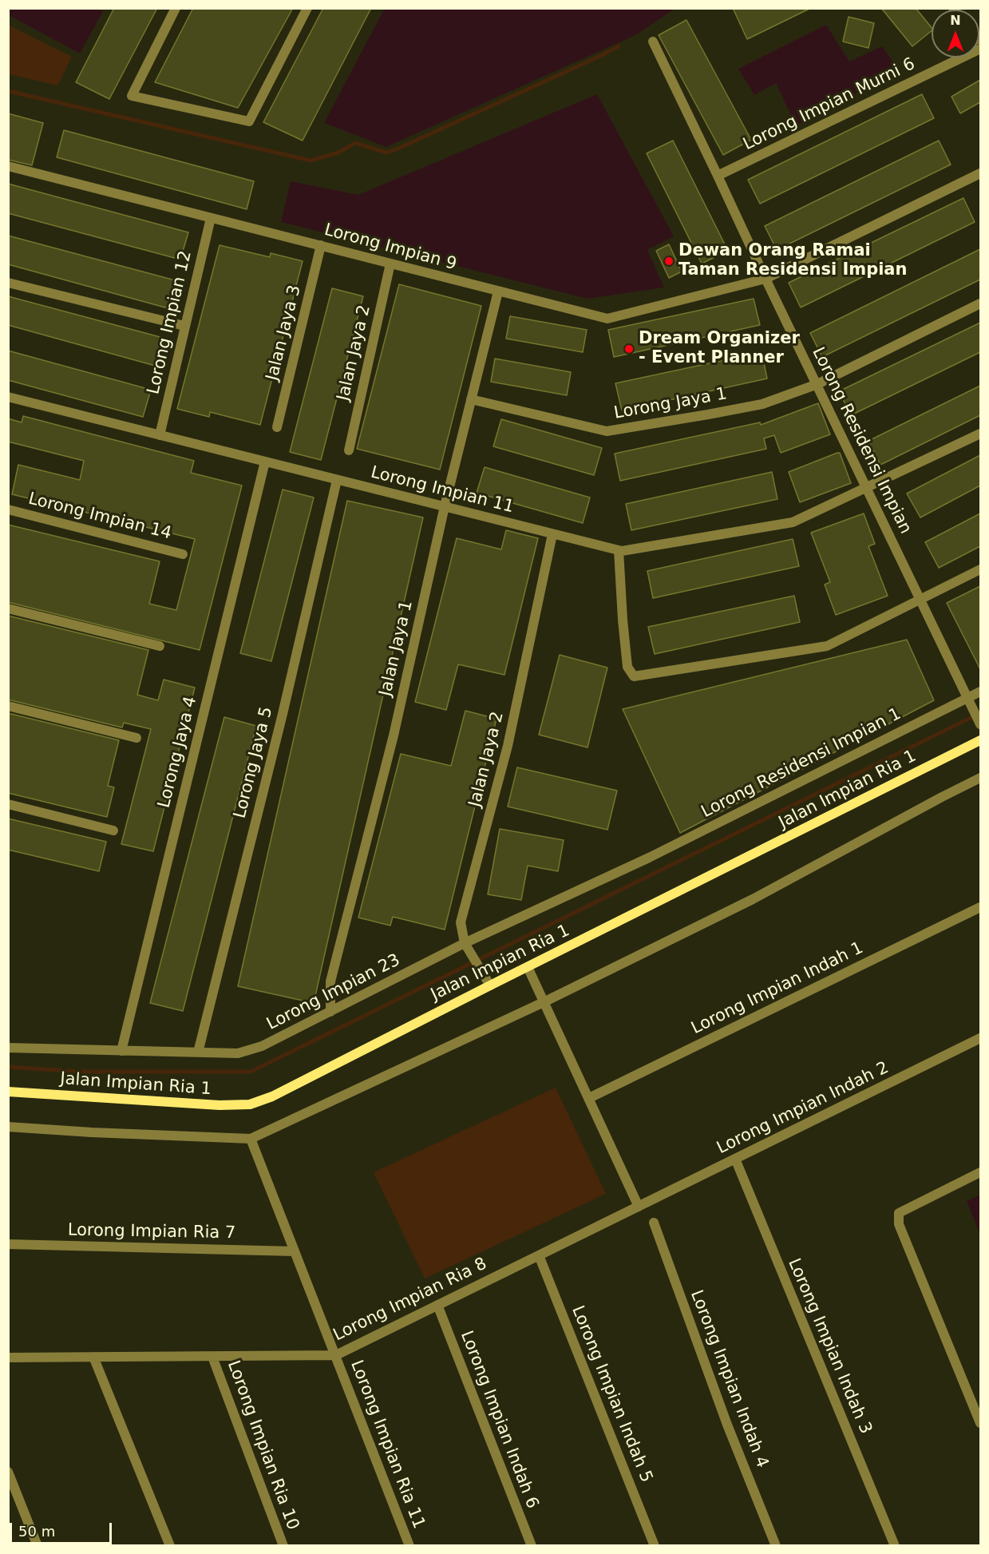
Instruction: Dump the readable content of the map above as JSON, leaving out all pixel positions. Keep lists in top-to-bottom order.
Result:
{
  "streets": {
    "street": [
      "Lorong Impian Murni 6",
      "Lorong Impian 9",
      "Lorong Impian 12",
      "Jalan Jaya 3",
      "Jalan Jaya 2",
      "Lorong Jaya 1",
      "Lorong Residensi Impian",
      "Lorong Impian 11",
      "Lorong Impian 14",
      "Jalan Jaya 1",
      "Lorong Jaya 4",
      "Lorong Jaya 5",
      "Lorong Residensi Impian 1",
      "Jalan Impian Ria 1",
      "Lorong Impian Indah 1",
      "Lorong Impian 23",
      "Lorong Impian Indah 2",
      "Lorong Impian Ria 7",
      "Lorong Impian Ria 8",
      "Lorong Impian Indah 3",
      "Lorong Impian Indah 4",
      "Lorong Impian Indah 5",
      "Lorong Impian Indah 6",
      "Lorong Impian Ria 11",
      "Lorong Impian Ria 10"
    ]
  },
  "crossings": [
    ["Lorong Impian Murni 6", "Lorong Residensi Impian"],
    ["Lorong Impian 9", "Lorong Impian 12"],
    ["Lorong Impian 9", "Jalan Jaya 3"],
    ["Lorong Impian 9", "Jalan Jaya 2"],
    ["Lorong Impian 9", "Lorong Residensi Impian"],
    ["Lorong Impian 9", "Jalan Jaya 1"],
    ["Lorong Impian 12", "Lorong Impian 11"],
    ["Jalan Jaya 2", "Lorong Impian 11"],
    ["Jalan Jaya 2", "Jalan Impian Ria 1"],
    ["Jalan Jaya 2", "Lorong Impian 23"],
    ["Lorong Jaya 1", "Lorong Residensi Impian"],
    ["Lorong Jaya 1", "Jalan Jaya 1"],
    ["Lorong Residensi Impian", "Lorong Impian 11"],
    ["Lorong Residensi Impian", "Lorong Residensi Impian 1"],
    ["Lorong Impian 11", "Jalan Jaya 1"],
    ["Lorong Impian 11", "Lorong Jaya 4"],
    ["Lorong Impian 11", "Lorong Jaya 5"],
    ["Jalan Jaya 1", "Lorong Impian 23"],
    ["Lorong Jaya 4", "Lorong Impian 23"],
    ["Lorong Jaya 5", "Lorong Impian 23"],
    ["Lorong Residensi Impian 1", "Lorong Impian 23"],
    ["Lorong Impian Indah 2", "Lorong Impian Ria 8"],
    ["Lorong Impian Indah 2", "Lorong Impian Indah 3"],
    ["Lorong Impian Ria 7", "Lorong Impian Ria 11"],
    ["Lorong Impian Ria 8", "Lorong Impian Indah 5"],
    ["Lorong Impian Ria 8", "Lorong Impian Indah 6"],
    ["Lorong Impian Ria 8", "Lorong Impian Ria 11"],
    ["Lorong Impian Ria 8", "Lorong Impian Ria 10"]
  ],
  "places": ["Dewan Orang Ramai Taman Residensi Impian", "Dream Organizer - Event Planner"],
  "scale_bar": "50 m",
  "north": "top"
}
